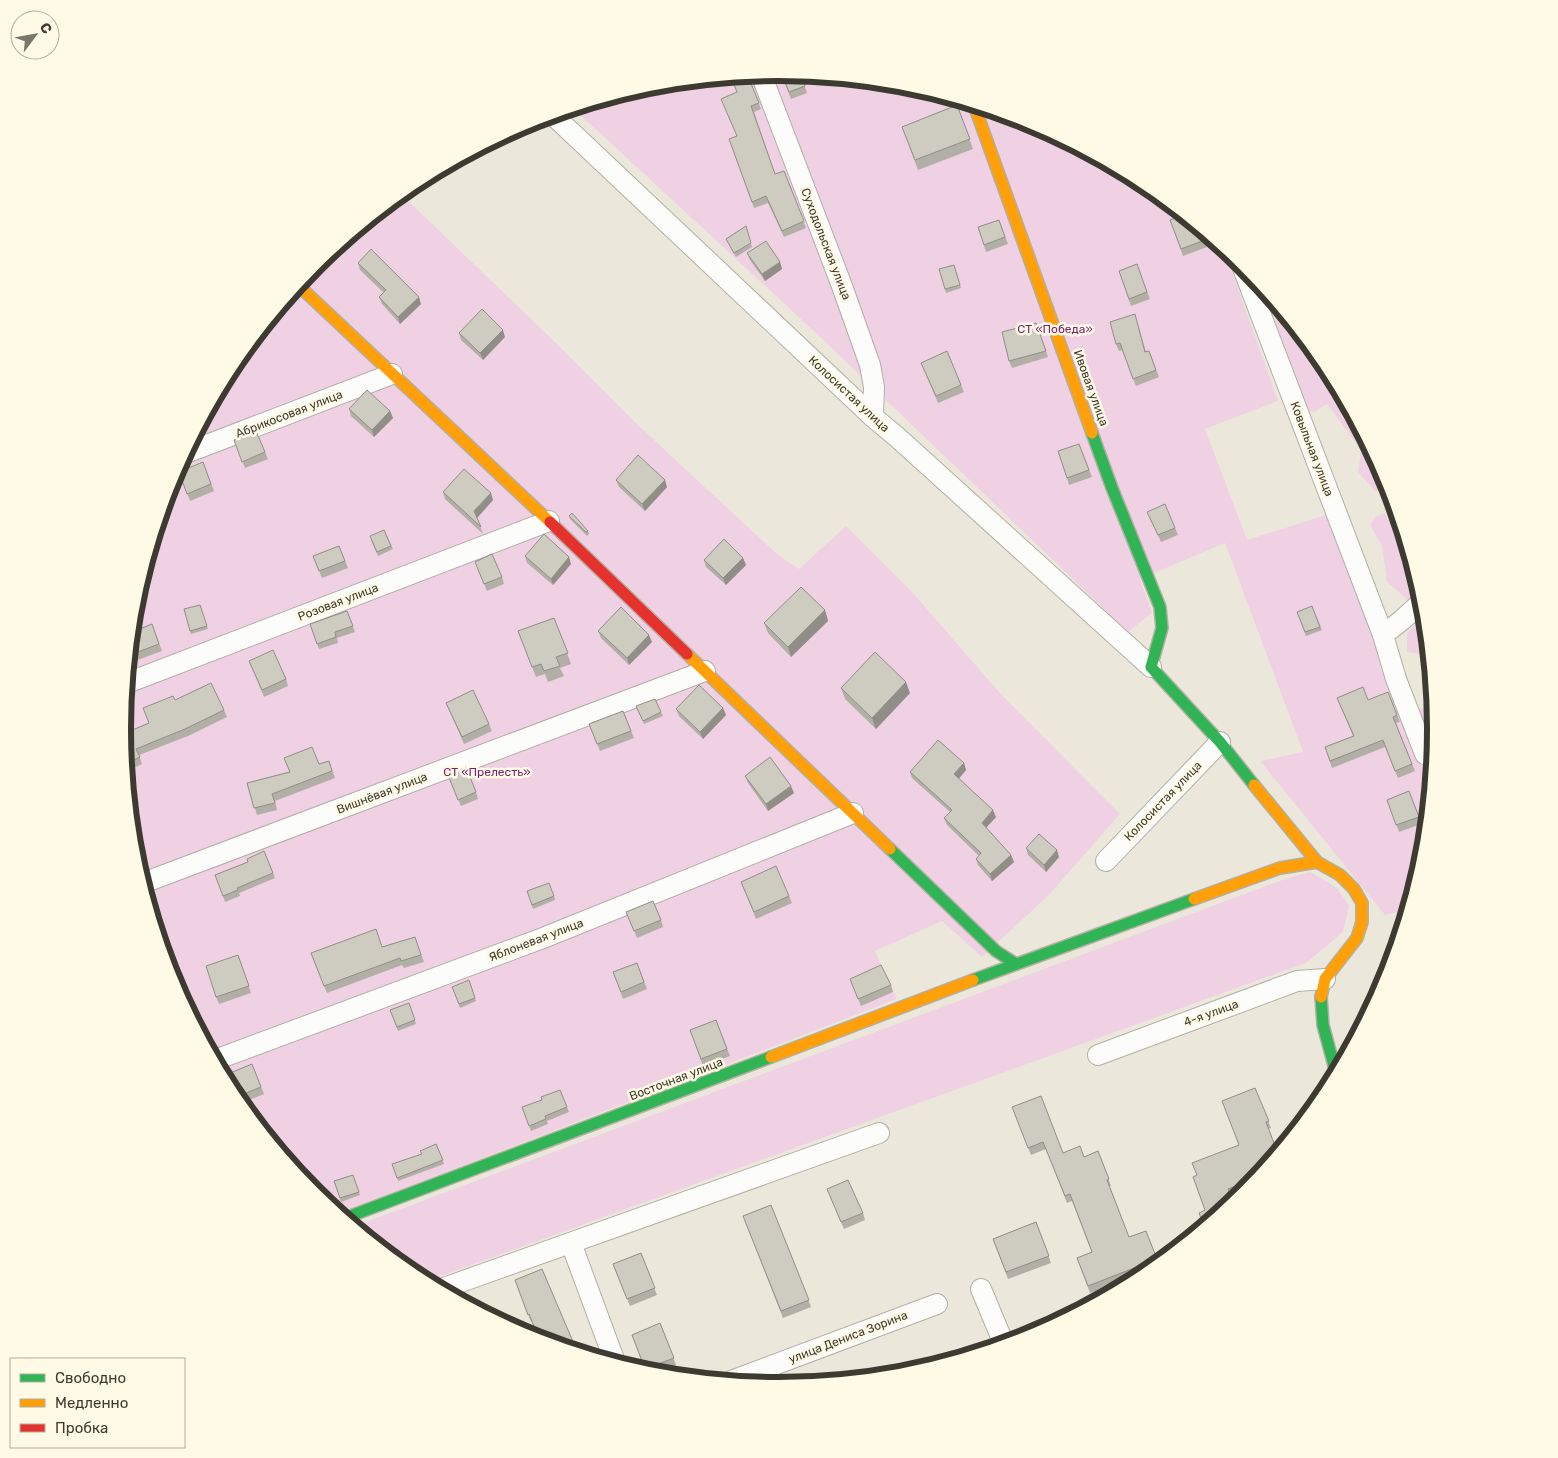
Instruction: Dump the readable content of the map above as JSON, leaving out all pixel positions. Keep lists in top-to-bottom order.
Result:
{
  "streets": {
    "street": [
      "Суходольская улица",
      "Ивовая улица",
      "Колосистая улица",
      "Абрикосовая улица",
      "Ковыльная улица",
      "Розовая улица",
      "Вишнёвая улица",
      "Яблоневая улица",
      "4-я улица",
      "Восточная улица",
      "улица Дениса Зорина"
    ]
  },
  "crossings": [
    ["Суходольская улица", "Колосистая улица"],
    ["Ивовая улица", "Колосистая улица"]
  ],
  "parks": ["СТ «Победа»", "СТ «Прелесть»"],
  "legend": ["Свободно", "Медленно", "Пробка"],
  "north": "top right"
}
